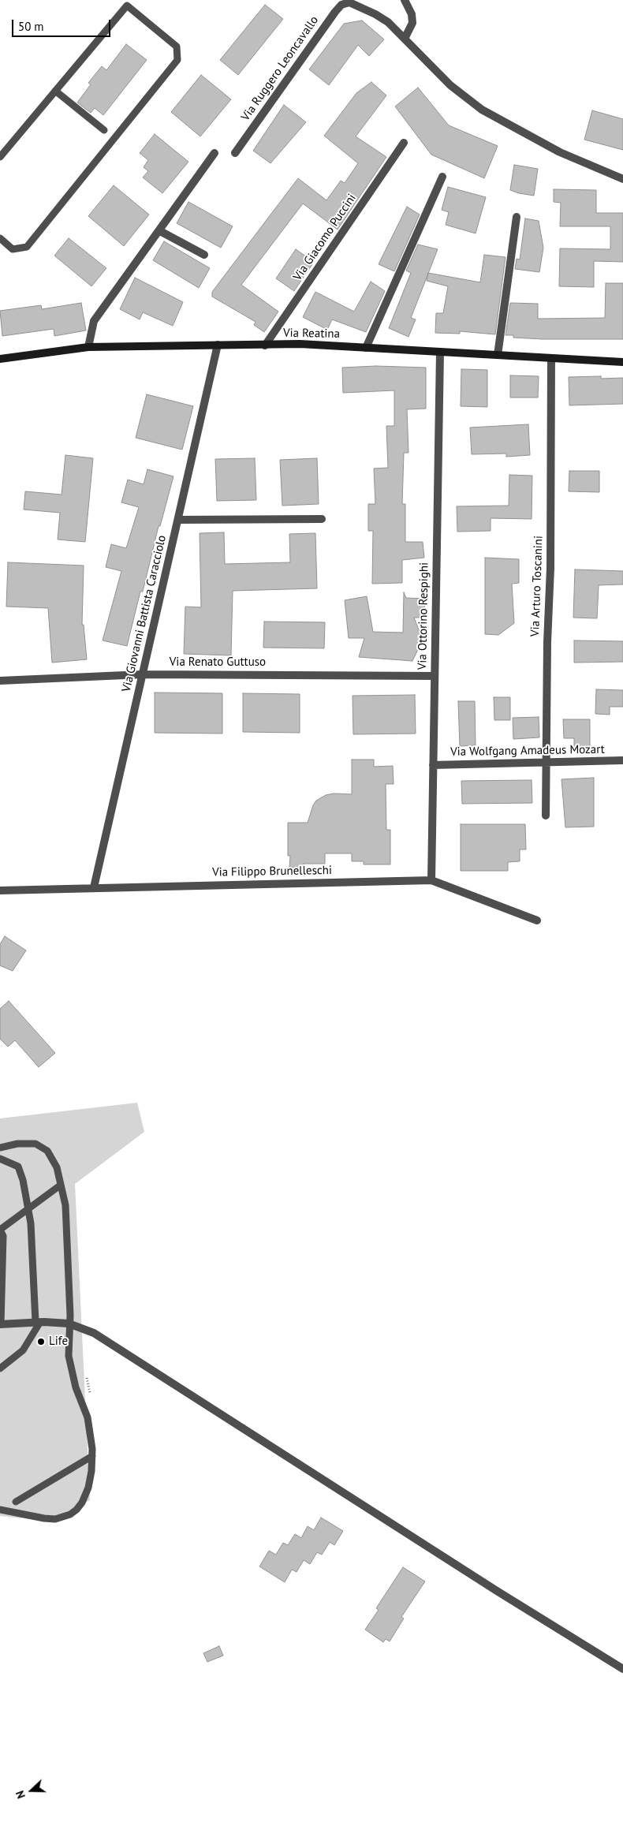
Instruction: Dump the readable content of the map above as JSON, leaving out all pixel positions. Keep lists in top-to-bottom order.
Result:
{
  "streets": {
    "street": [
      "Via Ruggero Leoncavallo",
      "Via Giacomo Puccini",
      "Via Reatina",
      "Via Arturo Toscanini",
      "Via Giovanni Battista Caracciolo",
      "Via Ottorino Respighi",
      "Via Renato Guttuso",
      "Via Wolfgang Amadeus Mozart",
      "Via Filippo Brunelleschi"
    ]
  },
  "crossings": [
    ["Via Giacomo Puccini", "Via Reatina"],
    ["Via Reatina", "Via Arturo Toscanini"],
    ["Via Reatina", "Via Giovanni Battista Caracciolo"],
    ["Via Reatina", "Via Ottorino Respighi"],
    ["Via Arturo Toscanini", "Via Wolfgang Amadeus Mozart"],
    ["Via Giovanni Battista Caracciolo", "Via Renato Guttuso"],
    ["Via Giovanni Battista Caracciolo", "Via Filippo Brunelleschi"],
    ["Via Ottorino Respighi", "Via Renato Guttuso"],
    ["Via Ottorino Respighi", "Via Wolfgang Amadeus Mozart"],
    ["Via Ottorino Respighi", "Via Filippo Brunelleschi"]
  ],
  "places": ["Life"],
  "scale_bar": "50 m",
  "north": "left"
}
